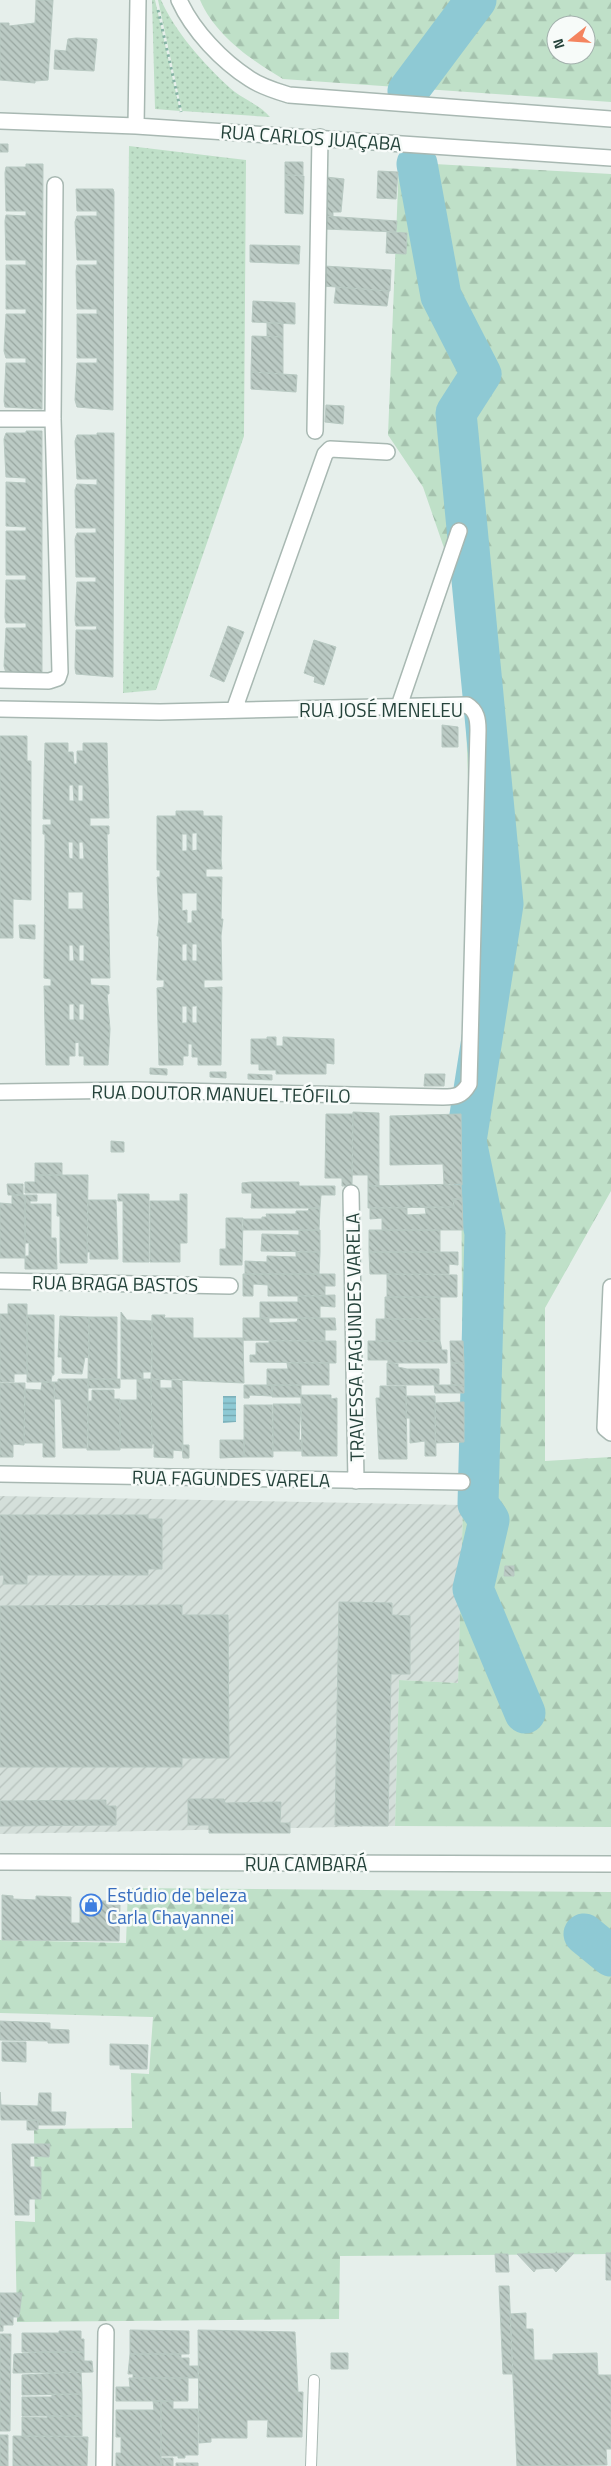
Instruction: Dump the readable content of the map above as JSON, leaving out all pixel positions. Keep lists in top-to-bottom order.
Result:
{
  "streets": {
    "street": [
      "RUA CARLOS JUAÇABA",
      "RUA JOSÉ MENELEU",
      "RUA DOUTOR MANUEL TEÓFILO",
      "RUA BRAGA BASTOS",
      "TRAVESSA FAGUNDES VARELA",
      "RUA FAGUNDES VARELA",
      "RUA CAMBARÁ"
    ]
  },
  "crossings": [
    ["RUA JOSÉ MENELEU", "RUA DOUTOR MANUEL TEÓFILO"],
    ["TRAVESSA FAGUNDES VARELA", "RUA FAGUNDES VARELA"]
  ],
  "places": {
    "shop": ["Estúdio de beleza Carla Chayannei"]
  },
  "north": "left"
}
